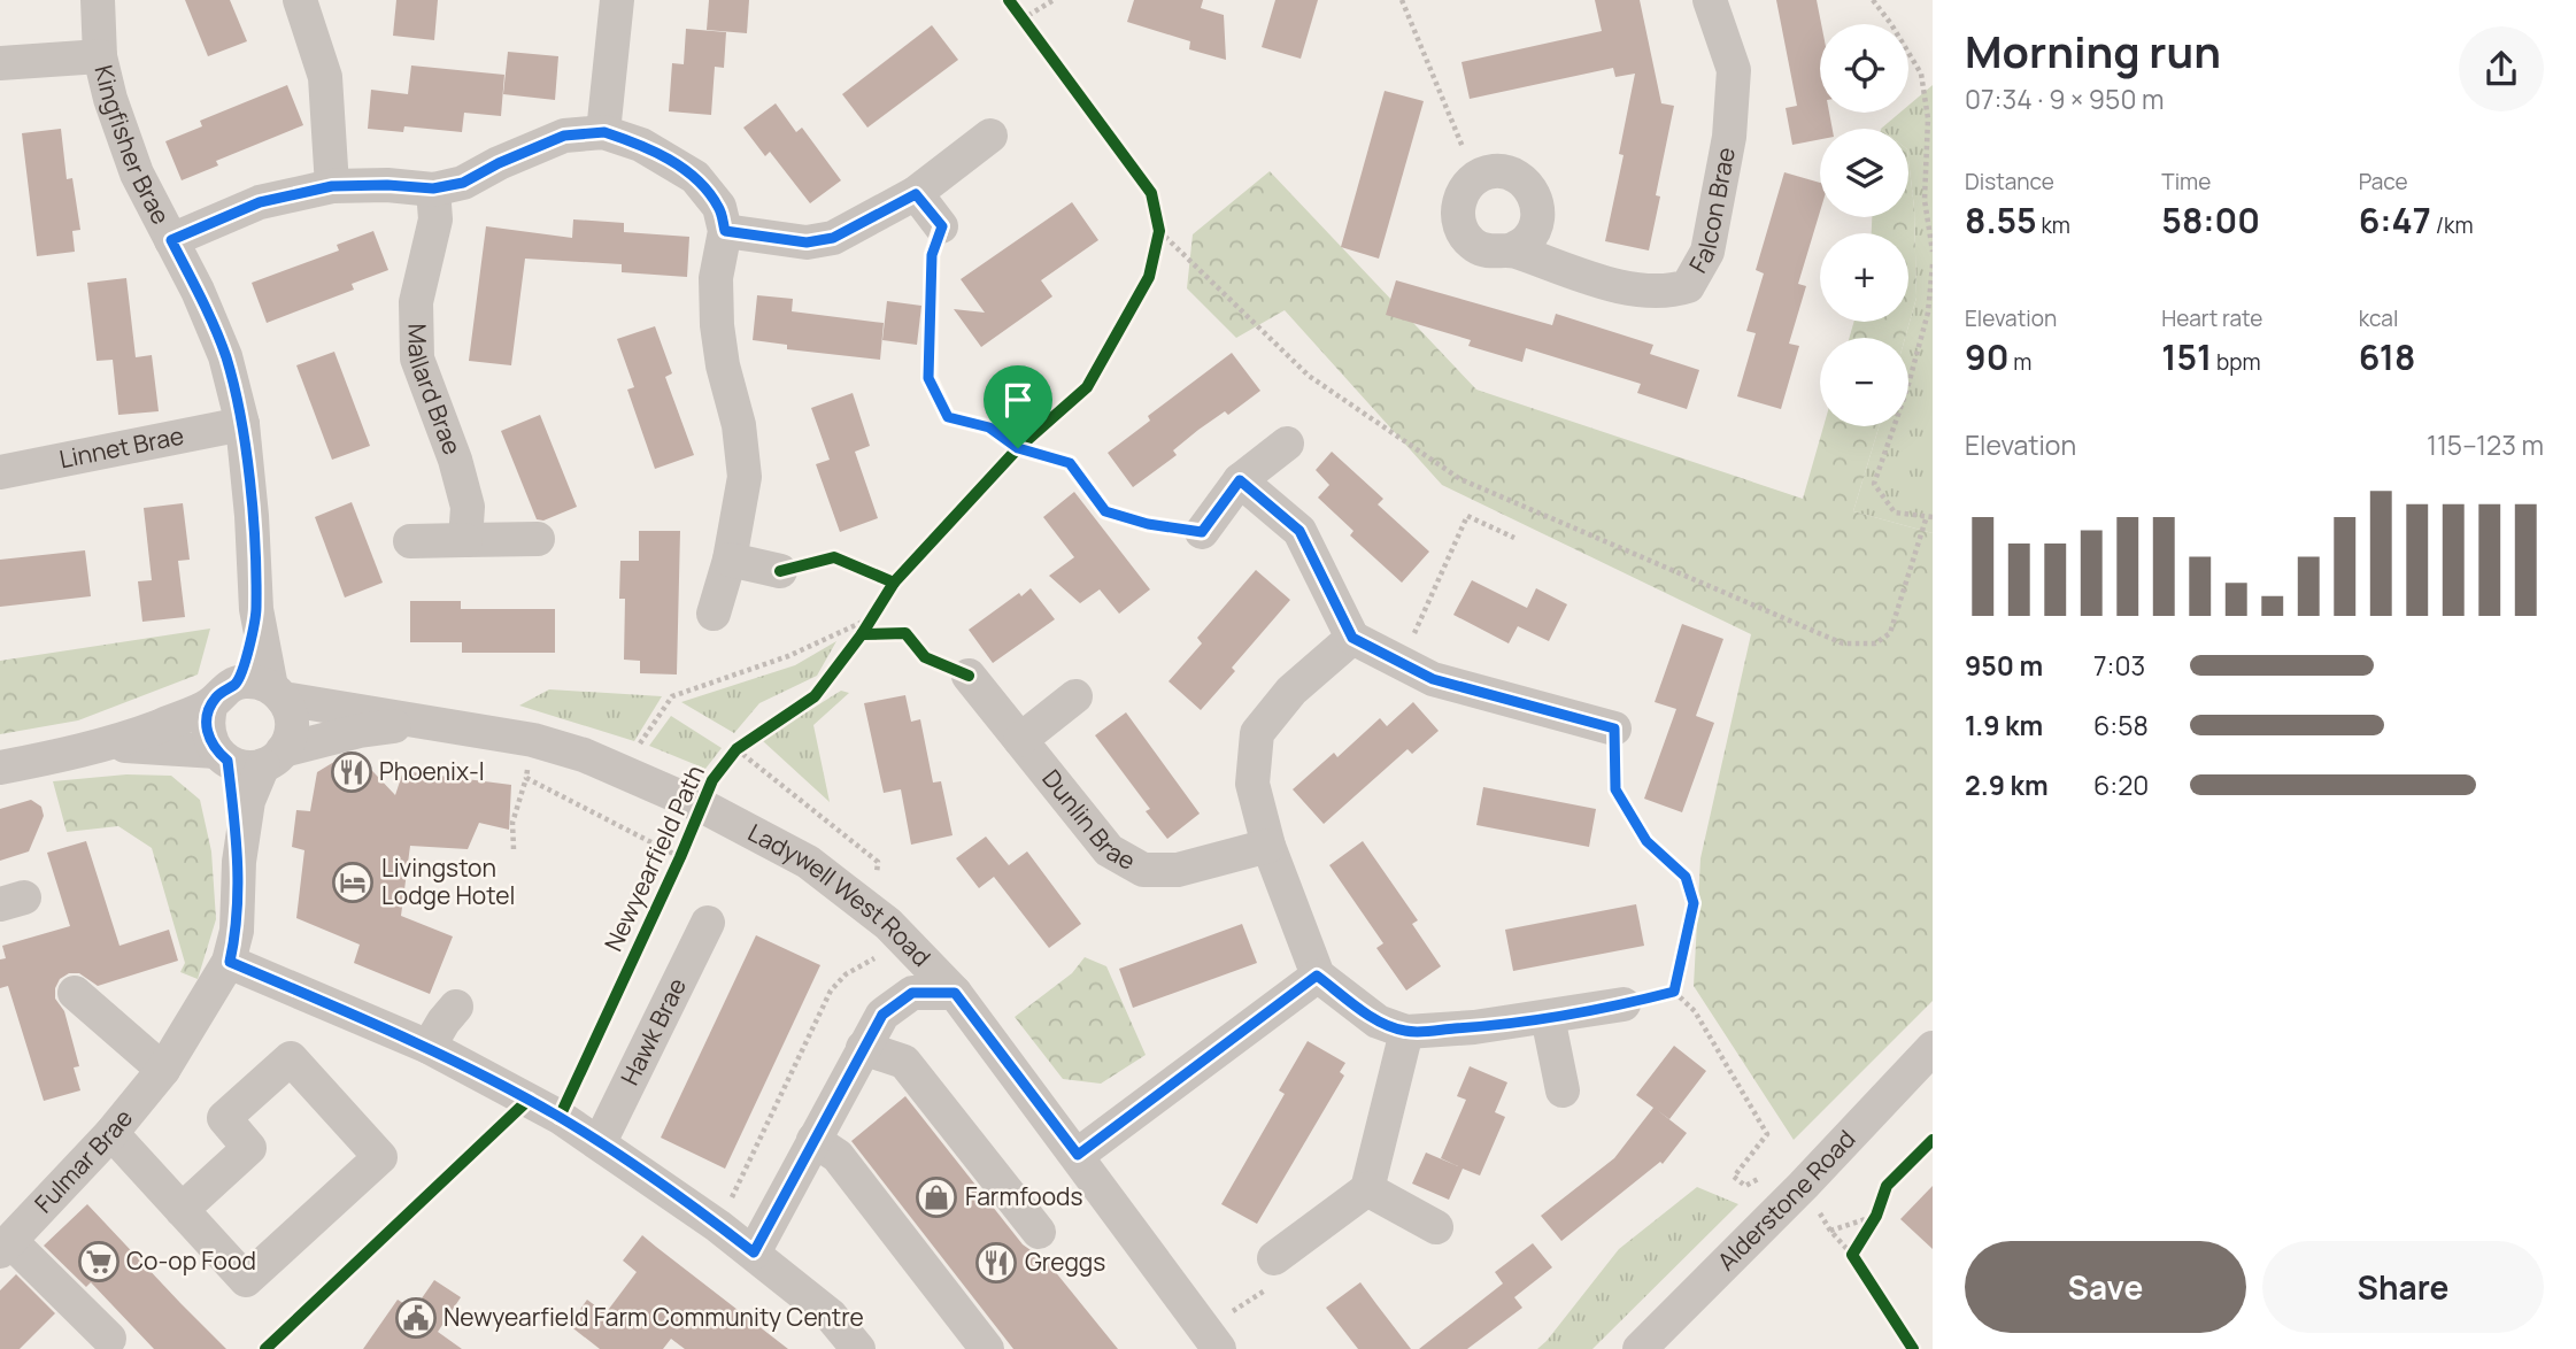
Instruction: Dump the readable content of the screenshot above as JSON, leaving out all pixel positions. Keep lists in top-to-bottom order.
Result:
{
  "streets": {
    "street": [
      "Kingfisher Brae",
      "Falcon Brae",
      "Mallard Brae",
      "Linnet Brae",
      "Dunlin Brae",
      "Ladywell West Road",
      "Hawk Brae",
      "Fulmar Brae",
      "Alderstone Road"
    ],
    "cycle path": ["Newyearfield Path"]
  },
  "crossings": [
    ["Kingfisher Brae", "Linnet Brae"],
    ["Kingfisher Brae", "Ladywell West Road"],
    ["Kingfisher Brae", "Fulmar Brae"],
    ["Ladywell West Road", "Fulmar Brae"]
  ],
  "places": {
    "restaurant": ["Phoenix-I", "Greggs"],
    "hotel": ["Livingston Lodge Hotel"],
    "shop": ["Farmfoods"],
    "supermarket": ["Co-op Food"],
    "public building": ["Newyearfield Farm Community Centre"]
  },
  "page": {
    "heading": ["Morning run", "07:34 · 9 × 950 m"],
    "map_buttons": ["+", "−"],
    "stats": [
      ["Distance", "8.55 km"],
      ["Time", "58:00"],
      ["Pace", "6:47 /km"],
      ["Elevation", "90 m"],
      ["Heart rate", "151 bpm"],
      ["kcal", "618"]
    ],
    "chart": ["Elevation", "115–123 m"],
    "list": [
      {
        "name": "950 m",
        "note": "7:03"
      },
      {
        "name": "1.9 km",
        "note": "6:58"
      },
      {
        "name": "2.9 km",
        "note": "6:20"
      }
    ],
    "buttons": ["Save", "Share"]
  }
}
